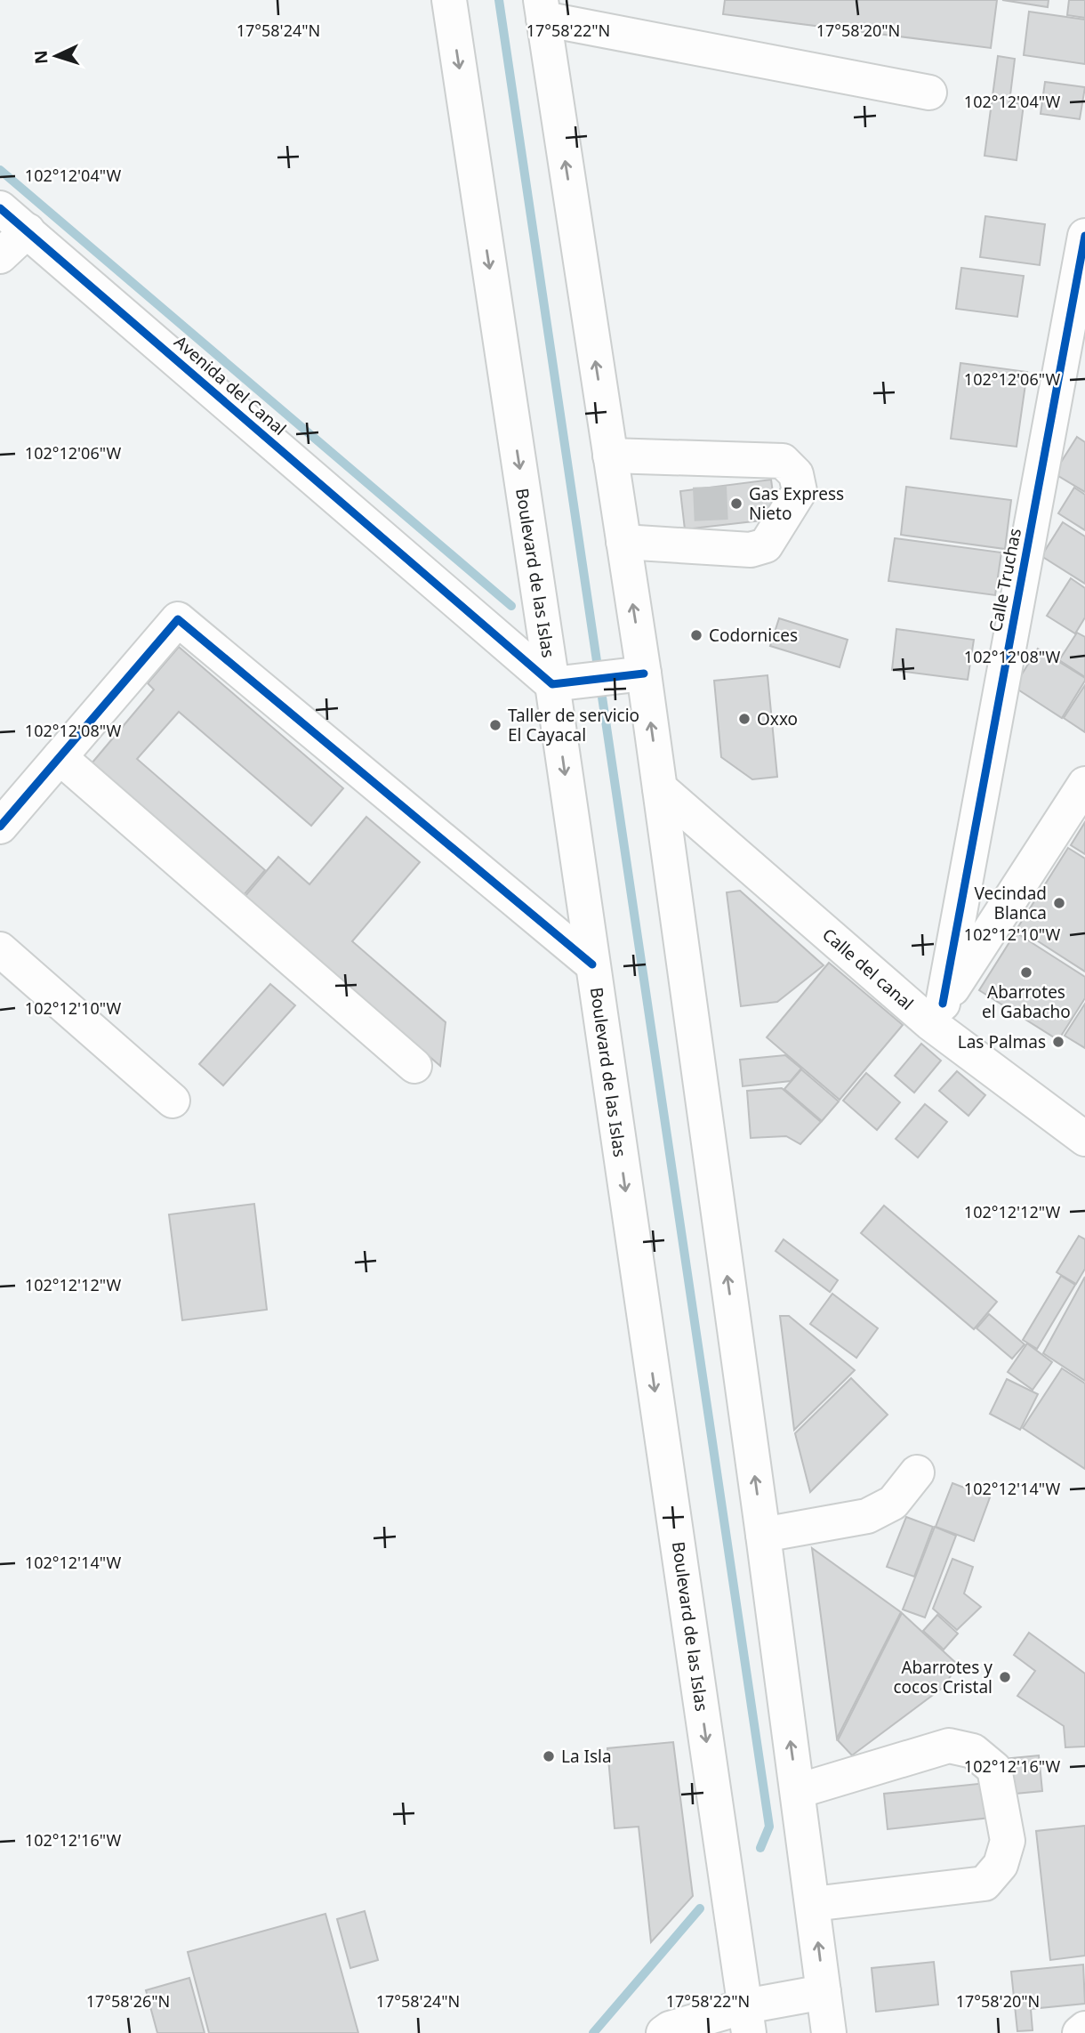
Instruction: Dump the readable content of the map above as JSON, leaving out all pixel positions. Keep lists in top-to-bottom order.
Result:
{
  "streets": {
    "main road": [
      "Avenida del Canal",
      "Boulevard de las Islas",
      "Calle Truchas",
      "Calle del canal"
    ]
  },
  "crossings": [
    ["Avenida del Canal", "Boulevard de las Islas"],
    ["Calle Truchas", "Calle del canal"]
  ],
  "places": [
    "Gas Express Nieto",
    "Codornices",
    "Oxxo",
    "Taller de servicio El Cayacal",
    "Vecindad Blanca",
    "Abarrotes el Gabacho",
    "Las Palmas",
    "Abarrotes y cocos Cristal",
    "La Isla"
  ],
  "north": "left",
  "coordinates": [
    "17°58'24\"N",
    "17°58'22\"N",
    "17°58'20\"N",
    "102°12'04\"W",
    "102°12'06\"W",
    "102°12'08\"W",
    "102°12'10\"W",
    "102°12'12\"W",
    "102°12'14\"W",
    "102°12'16\"W",
    "17°58'26\"N"
  ]
}
